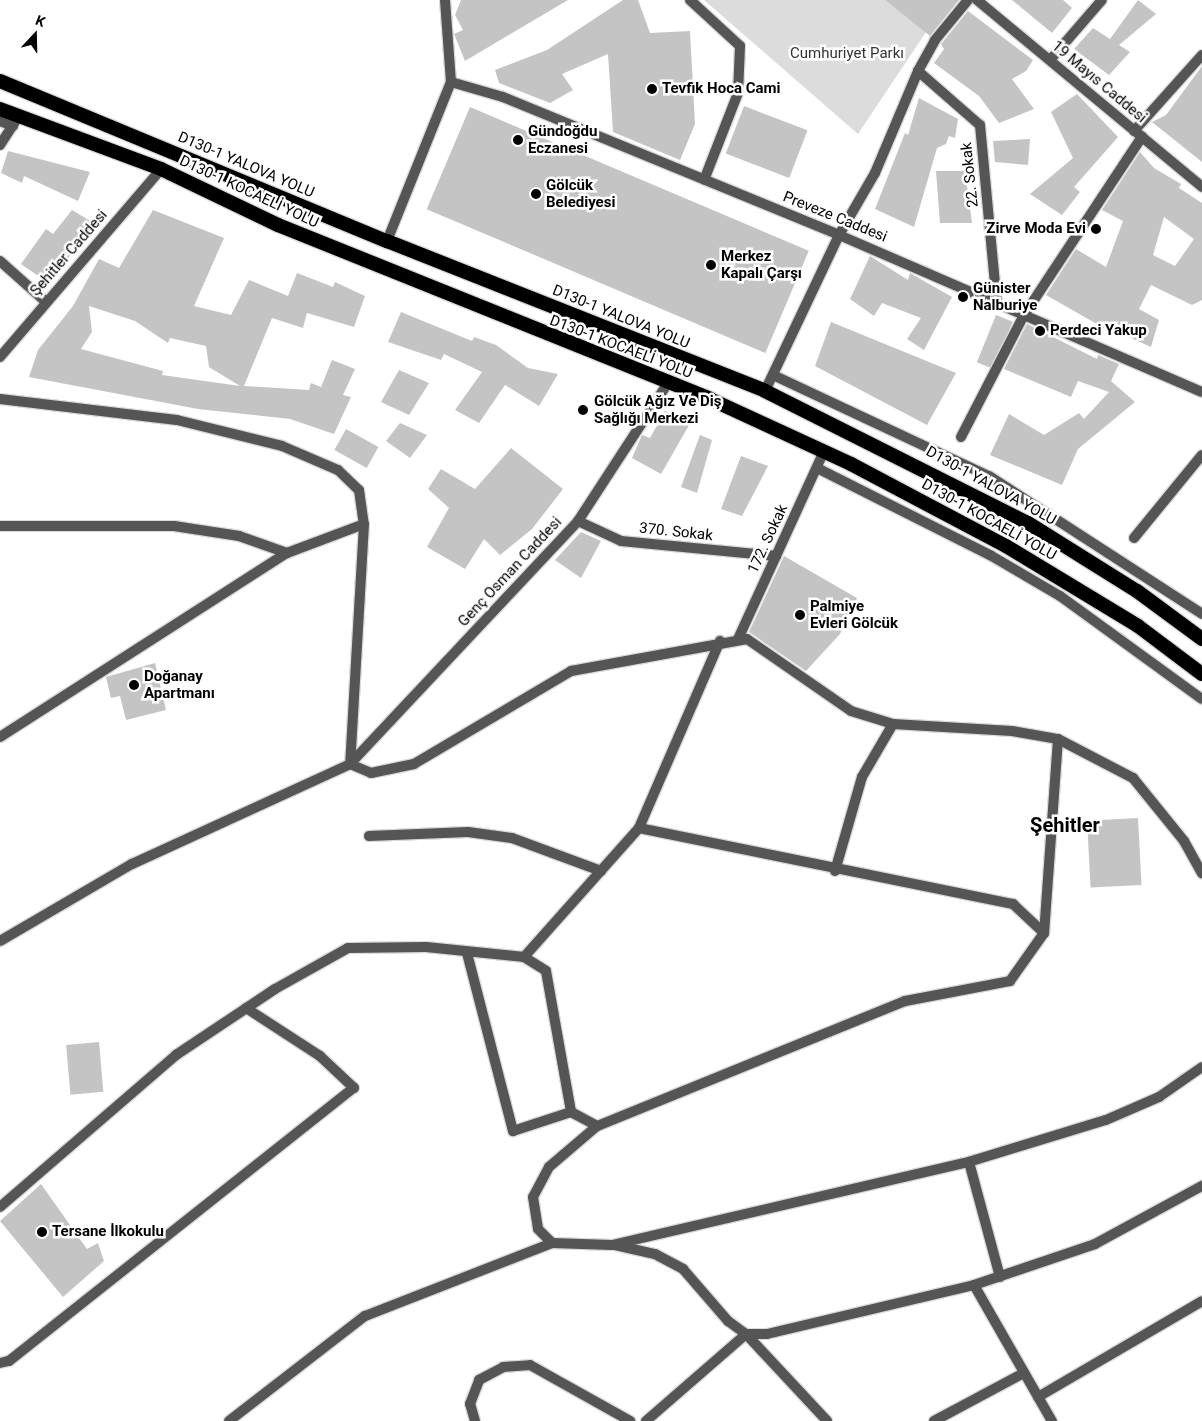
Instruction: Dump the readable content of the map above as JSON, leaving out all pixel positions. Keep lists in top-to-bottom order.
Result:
{
  "streets": {
    "highway": ["D130-1 YALOVA YOLU", "D130-1 KOCAELİ YOLU"],
    "street": [
      "19 Mayıs Caddesi",
      "22. Sokak",
      "Preveze Caddesi",
      "Şehitler Caddesi",
      "370. Sokak",
      "172. Sokak",
      "Genç Osman Caddesi"
    ]
  },
  "crossings": [
    ["22. Sokak", "Preveze Caddesi"],
    ["D130-1 KOCAELİ YOLU", "Şehitler Caddesi"],
    ["D130-1 KOCAELİ YOLU", "172. Sokak"],
    ["D130-1 KOCAELİ YOLU", "Genç Osman Caddesi"],
    ["370. Sokak", "172. Sokak"],
    ["370. Sokak", "Genç Osman Caddesi"]
  ],
  "districts": ["Şehitler"],
  "parks": ["Cumhuriyet Parkı"],
  "places": [
    "Tevfik Hoca Cami",
    "Gündoğdu Eczanesi",
    "Gölcük Belediyesi",
    "Zirve Moda Evi",
    "Merkez Kapalı Çarşı",
    "Günister Nalburiye",
    "Perdeci Yakup",
    "Gölcük Ağız Ve Diş Sağlığı Merkezi",
    "Palmiye Evleri Gölcük",
    "Doğanay Apartmanı",
    "Tersane İlkokulu"
  ],
  "north": "top"
}
